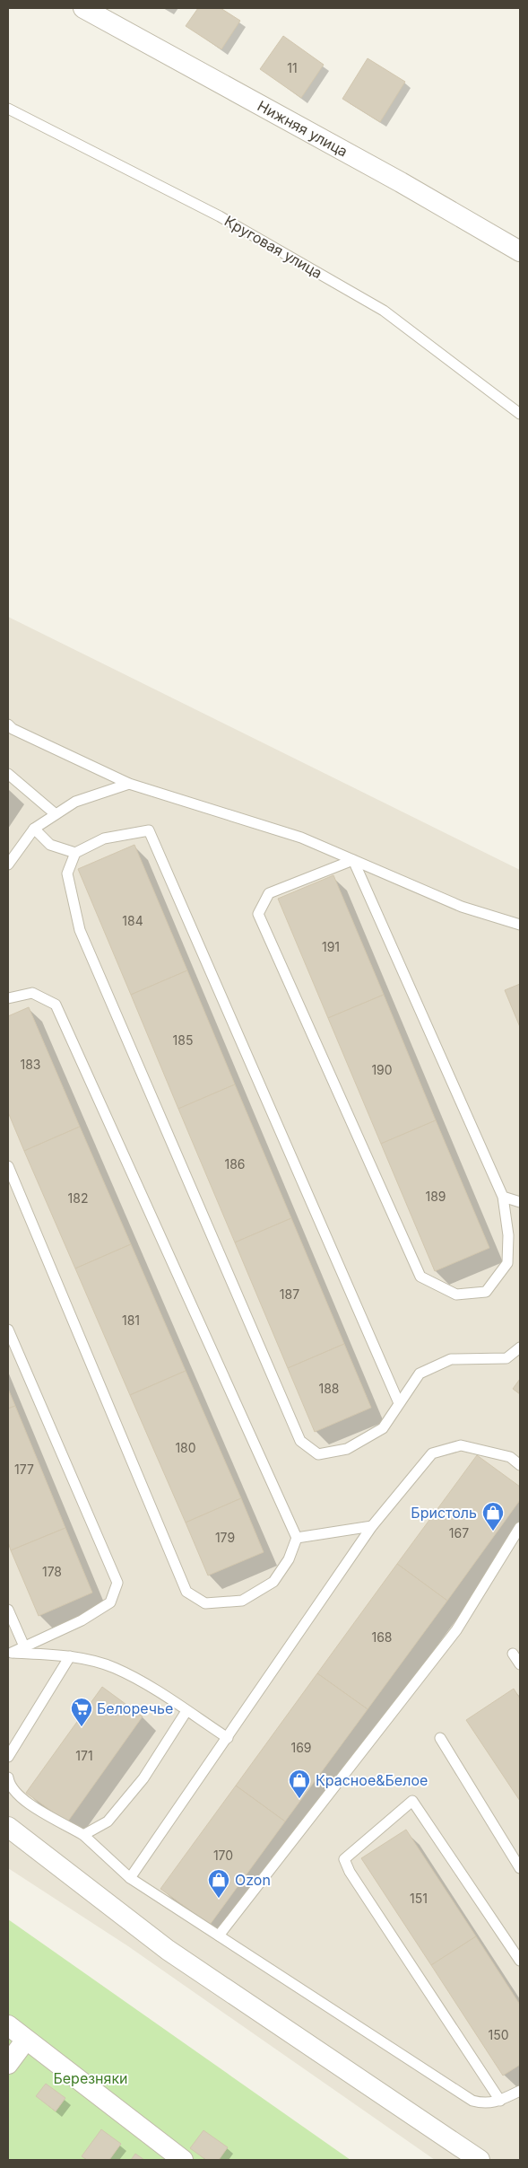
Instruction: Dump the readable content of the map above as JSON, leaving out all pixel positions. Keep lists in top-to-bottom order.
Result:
{
  "streets": {
    "street": ["Нижняя улица"],
    "lane": ["Круговая улица"]
  },
  "parks": ["Березняки"],
  "places": {
    "shop": ["Бристоль", "Красное&Белое", "Ozon"],
    "supermarket": ["Белоречье"]
  },
  "house_numbers": [
    "11",
    "184",
    "191",
    "185",
    "183",
    "190",
    "186",
    "189",
    "182",
    "187",
    "181",
    "188",
    "180",
    "177",
    "167",
    "179",
    "178",
    "168",
    "169",
    "171",
    "170",
    "151",
    "150"
  ]
}
